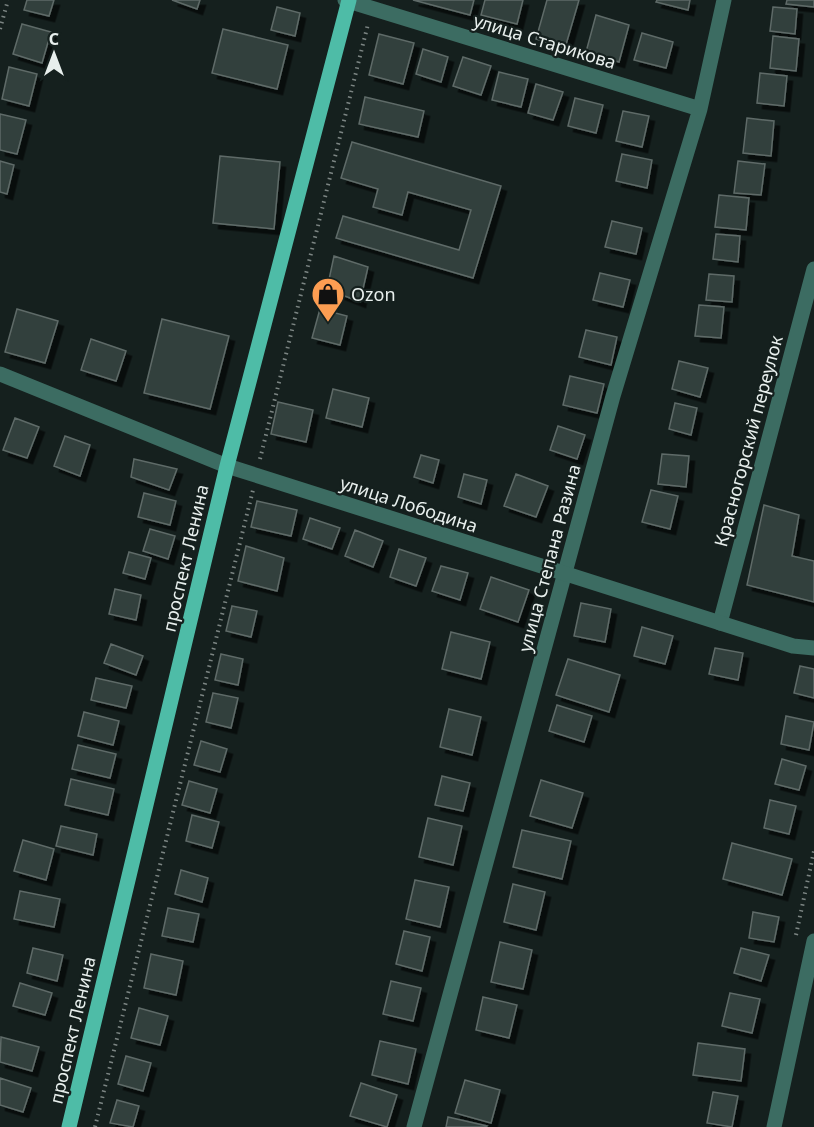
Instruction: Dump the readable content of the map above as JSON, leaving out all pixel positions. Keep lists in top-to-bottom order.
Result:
{
  "streets": {
    "main road": ["проспект Ленина"],
    "street": [
      "улица Старикова",
      "Красногорский переулок",
      "улица Лободина",
      "улица Степана Разина"
    ]
  },
  "crossings": [
    ["улица Старикова", "проспект Ленина"],
    ["улица Старикова", "улица Степана Разина"],
    ["Красногорский переулок", "улица Лободина"],
    ["улица Лободина", "проспект Ленина"],
    ["улица Лободина", "улица Степана Разина"]
  ],
  "places": {
    "shop": ["Ozon"]
  },
  "north": "top"
}
